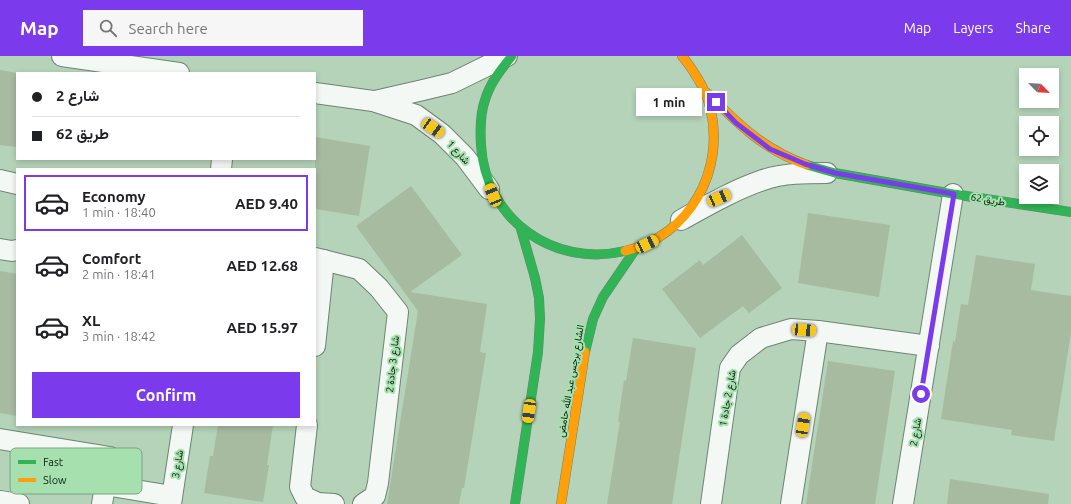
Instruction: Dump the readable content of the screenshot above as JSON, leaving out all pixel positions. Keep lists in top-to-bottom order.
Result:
{
  "streets": {
    "street": [
      "شارع 1",
      "طريق 62",
      "شارع 3 جادة 2",
      "الشارع برجس عبد الله حامض",
      "شارع 2 جادة 1",
      "شارع 2",
      "شارع 3"
    ]
  },
  "crossings": [
    ["طريق 62", "شارع 2"],
    ["شارع 2 جادة 1", "شارع 2"]
  ],
  "legend": ["Fast", "Slow"],
  "north": "bottom right",
  "page": {
    "header": "Map",
    "search": "Search here",
    "nav": ["Map", "Layers", "Share"],
    "banner": ["شارع 2", "طريق 62"],
    "bubble": "1 min",
    "list": [
      {
        "name": "Economy",
        "note": "1 min · 18:40",
        "value": "AED 9.40"
      },
      {
        "name": "Comfort",
        "note": "2 min · 18:41",
        "value": "AED 12.68"
      },
      {
        "name": "XL",
        "note": "3 min · 18:42",
        "value": "AED 15.97"
      }
    ],
    "buttons": "Confirm"
  }
}
